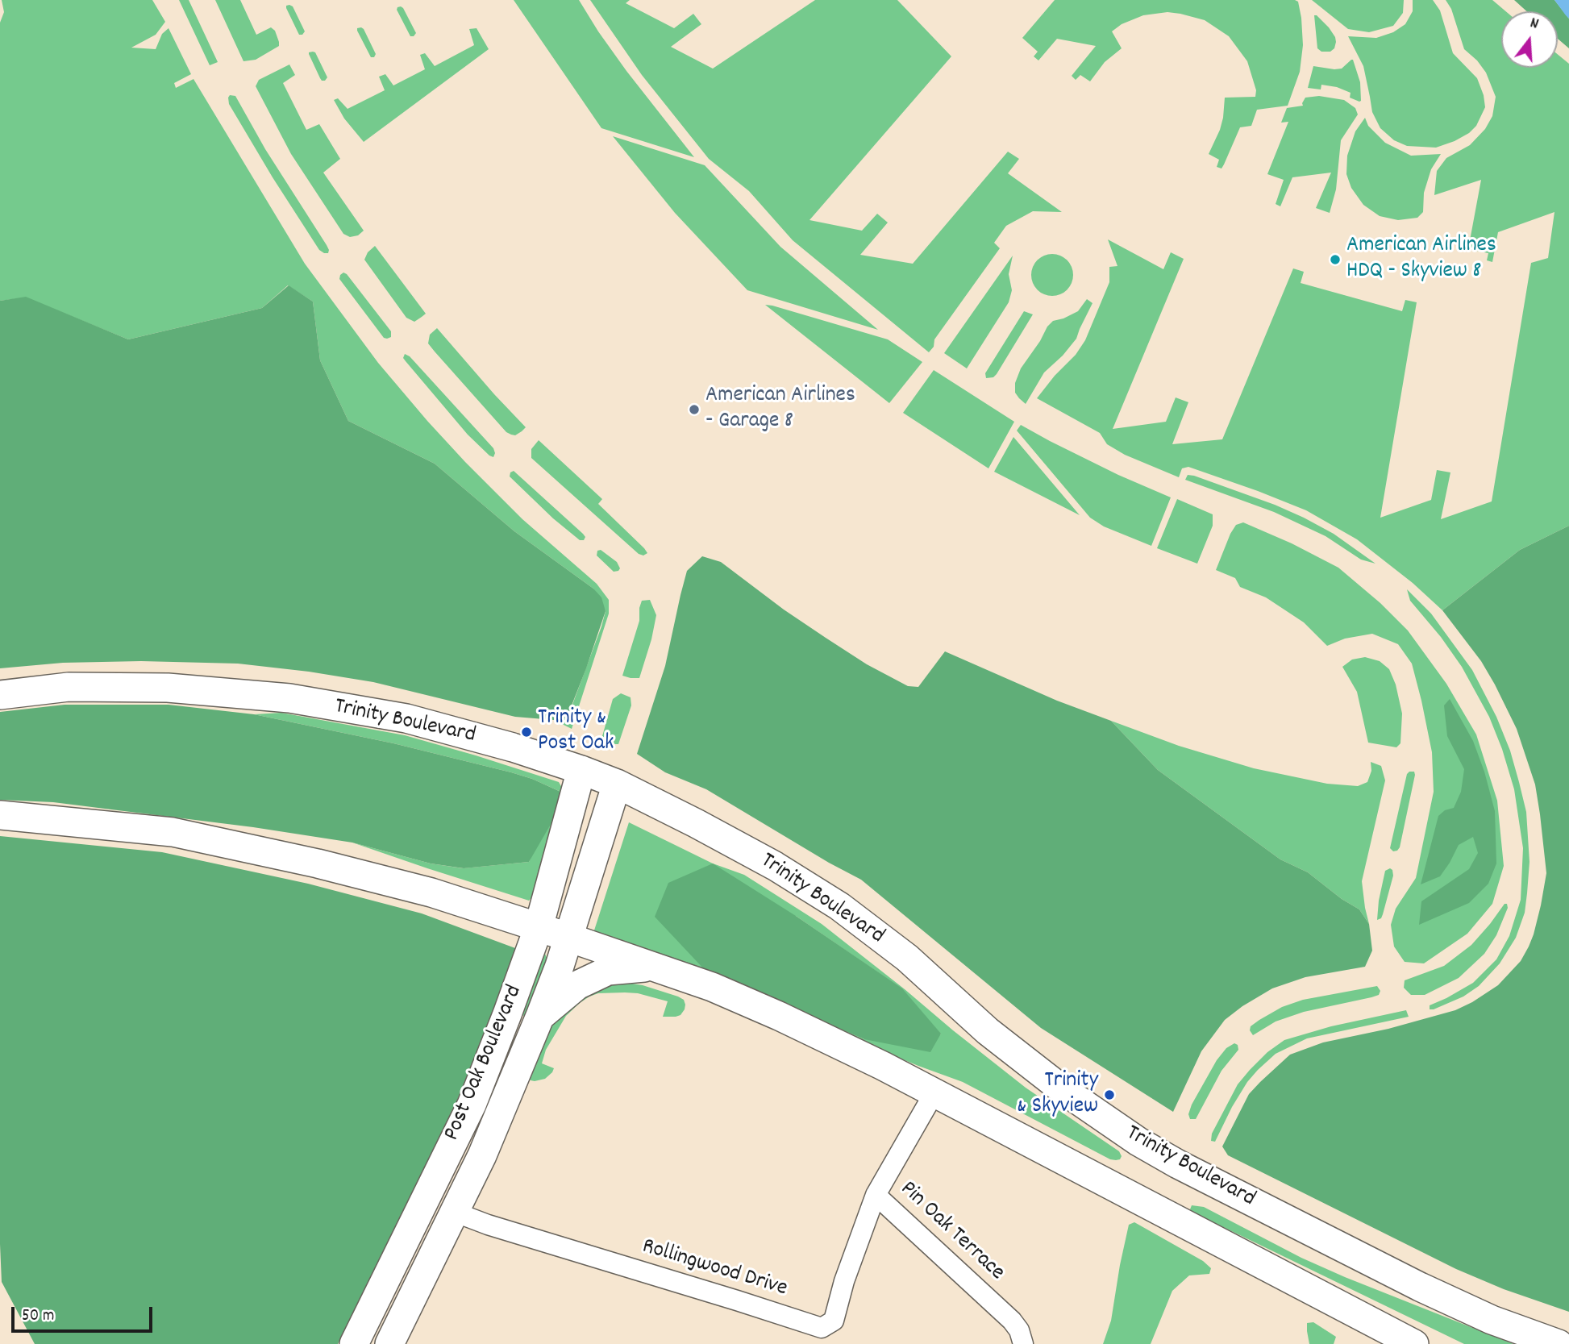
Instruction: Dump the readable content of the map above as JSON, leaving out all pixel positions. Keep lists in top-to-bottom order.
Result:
{
  "streets": {
    "main road": ["Trinity Boulevard", "Post Oak Boulevard"],
    "street": ["Pin Oak Terrace", "Rollingwood Drive"]
  },
  "crossings": [
    ["Trinity Boulevard", "Post Oak Boulevard"],
    ["Post Oak Boulevard", "Rollingwood Drive"],
    ["Pin Oak Terrace", "Rollingwood Drive"]
  ],
  "places": [
    "American Airlines HDQ - Skyview 8",
    "American Airlines - Garage 8",
    "Trinity & Post Oak",
    "Trinity & Skyview"
  ],
  "scale_bar": "50 m",
  "north": "top"
}
